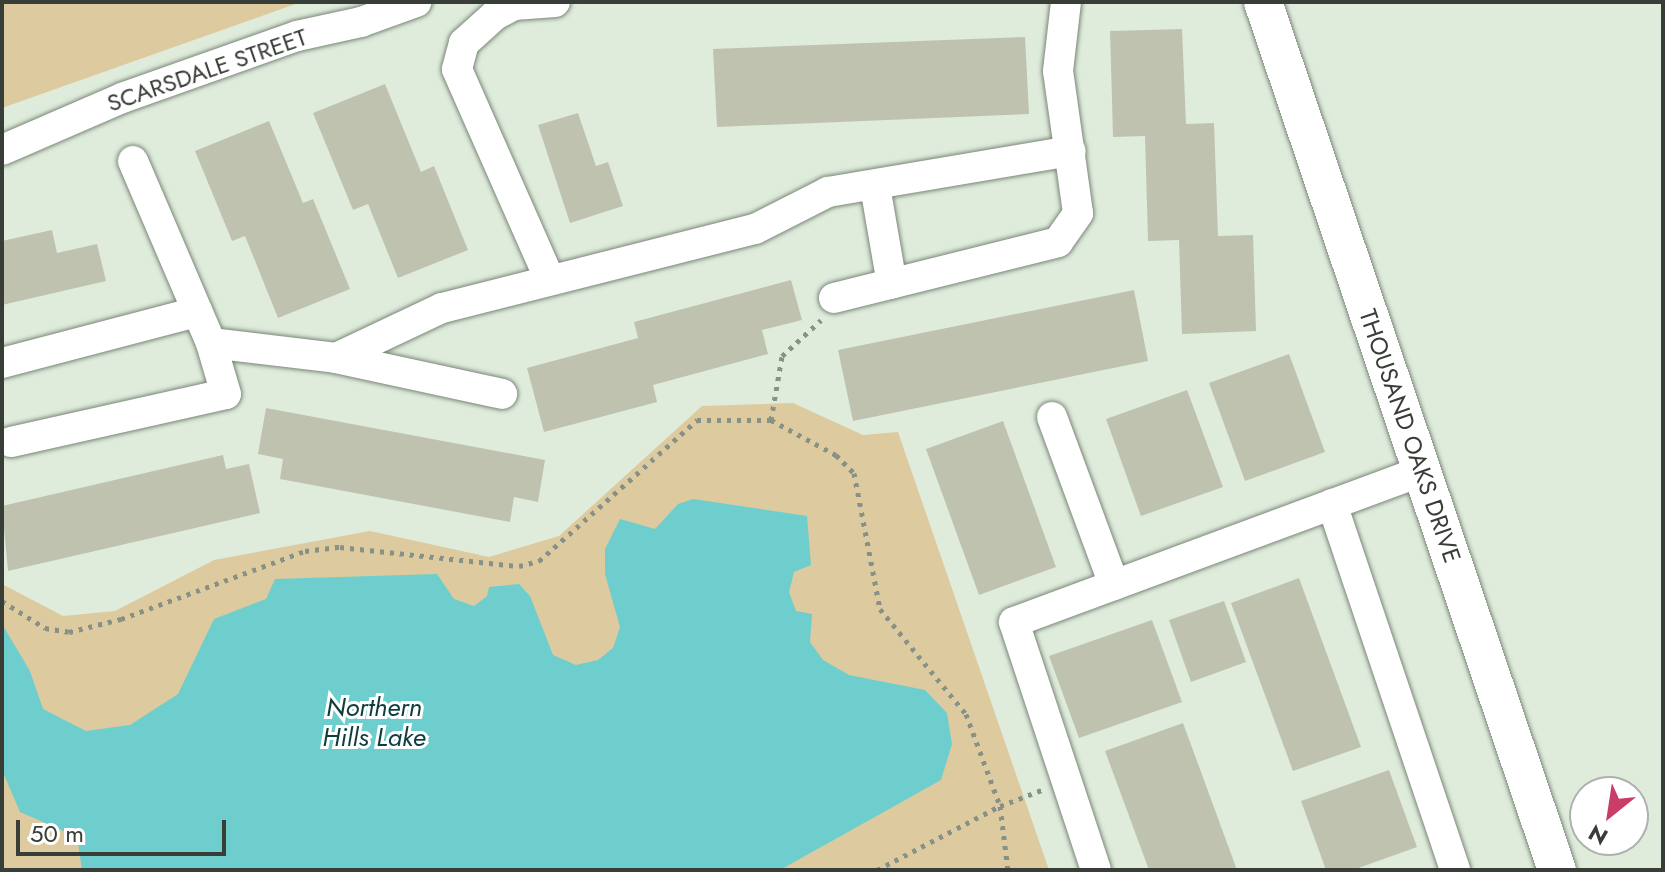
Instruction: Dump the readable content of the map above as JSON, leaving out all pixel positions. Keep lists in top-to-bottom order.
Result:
{
  "streets": {
    "main road": ["THOUSAND OAKS DRIVE"],
    "street": ["SCARSDALE STREET"]
  },
  "water": ["Northern Hills Lake"],
  "scale_bar": "50 m",
  "north": "bottom left"
}
